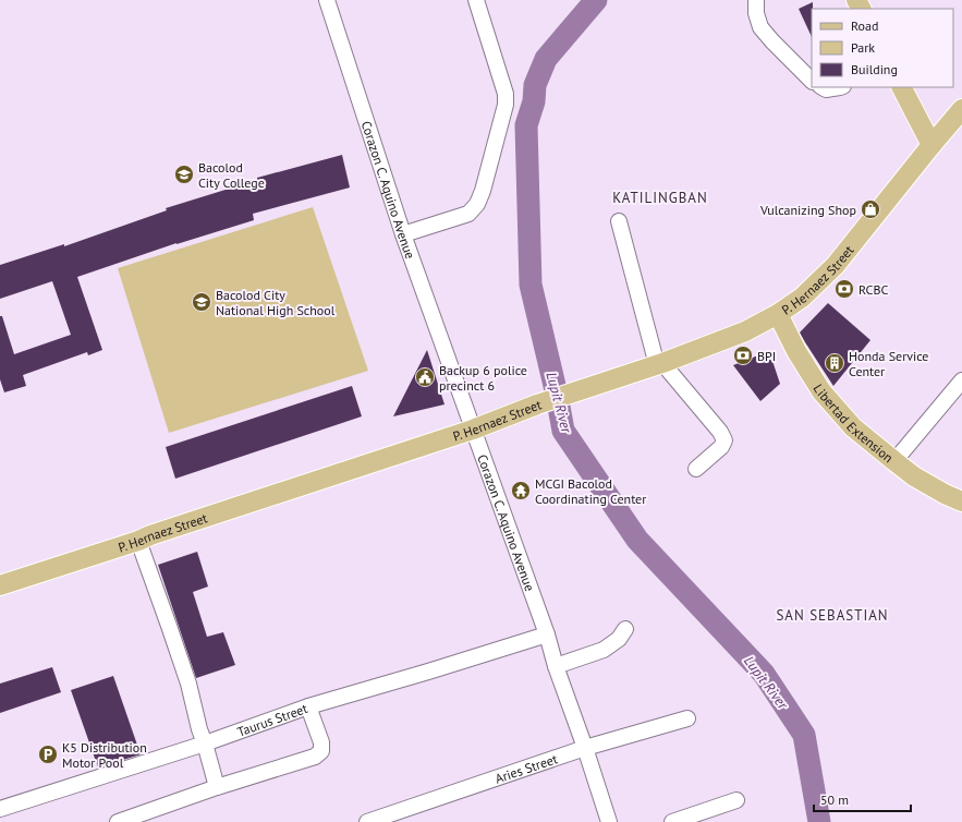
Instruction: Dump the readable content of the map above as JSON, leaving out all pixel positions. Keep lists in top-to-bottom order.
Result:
{
  "streets": {
    "main road": ["P. Hernaez Street", "Libertad Extension"],
    "street": ["Corazon C. Aquino Avenue", "Taurus Street", "Aries Street"]
  },
  "crossings": [
    ["Corazon C. Aquino Avenue", "P. Hernaez Street"],
    ["Corazon C. Aquino Avenue", "Taurus Street"],
    ["Corazon C. Aquino Avenue", "Aries Street"],
    ["P. Hernaez Street", "Libertad Extension"]
  ],
  "districts": ["KATILINGBAN", "SAN SEBASTIAN"],
  "water": ["Lupit River"],
  "places": {
    "school or university": ["Bacolod City College", "Bacolod City National High School"],
    "shop": ["Vulcanizing Shop"],
    "bank": ["RCBC", "BPI"],
    "building": ["Honda Service Center"],
    "public building": ["Backup 6 police precinct 6"],
    "temple": ["MCGI Bacolod Coordinating Center"],
    "parking": ["K5 Distribution Motor Pool"]
  },
  "legend": ["Road", "Park", "Building"],
  "scale_bar": "50 m"
}
